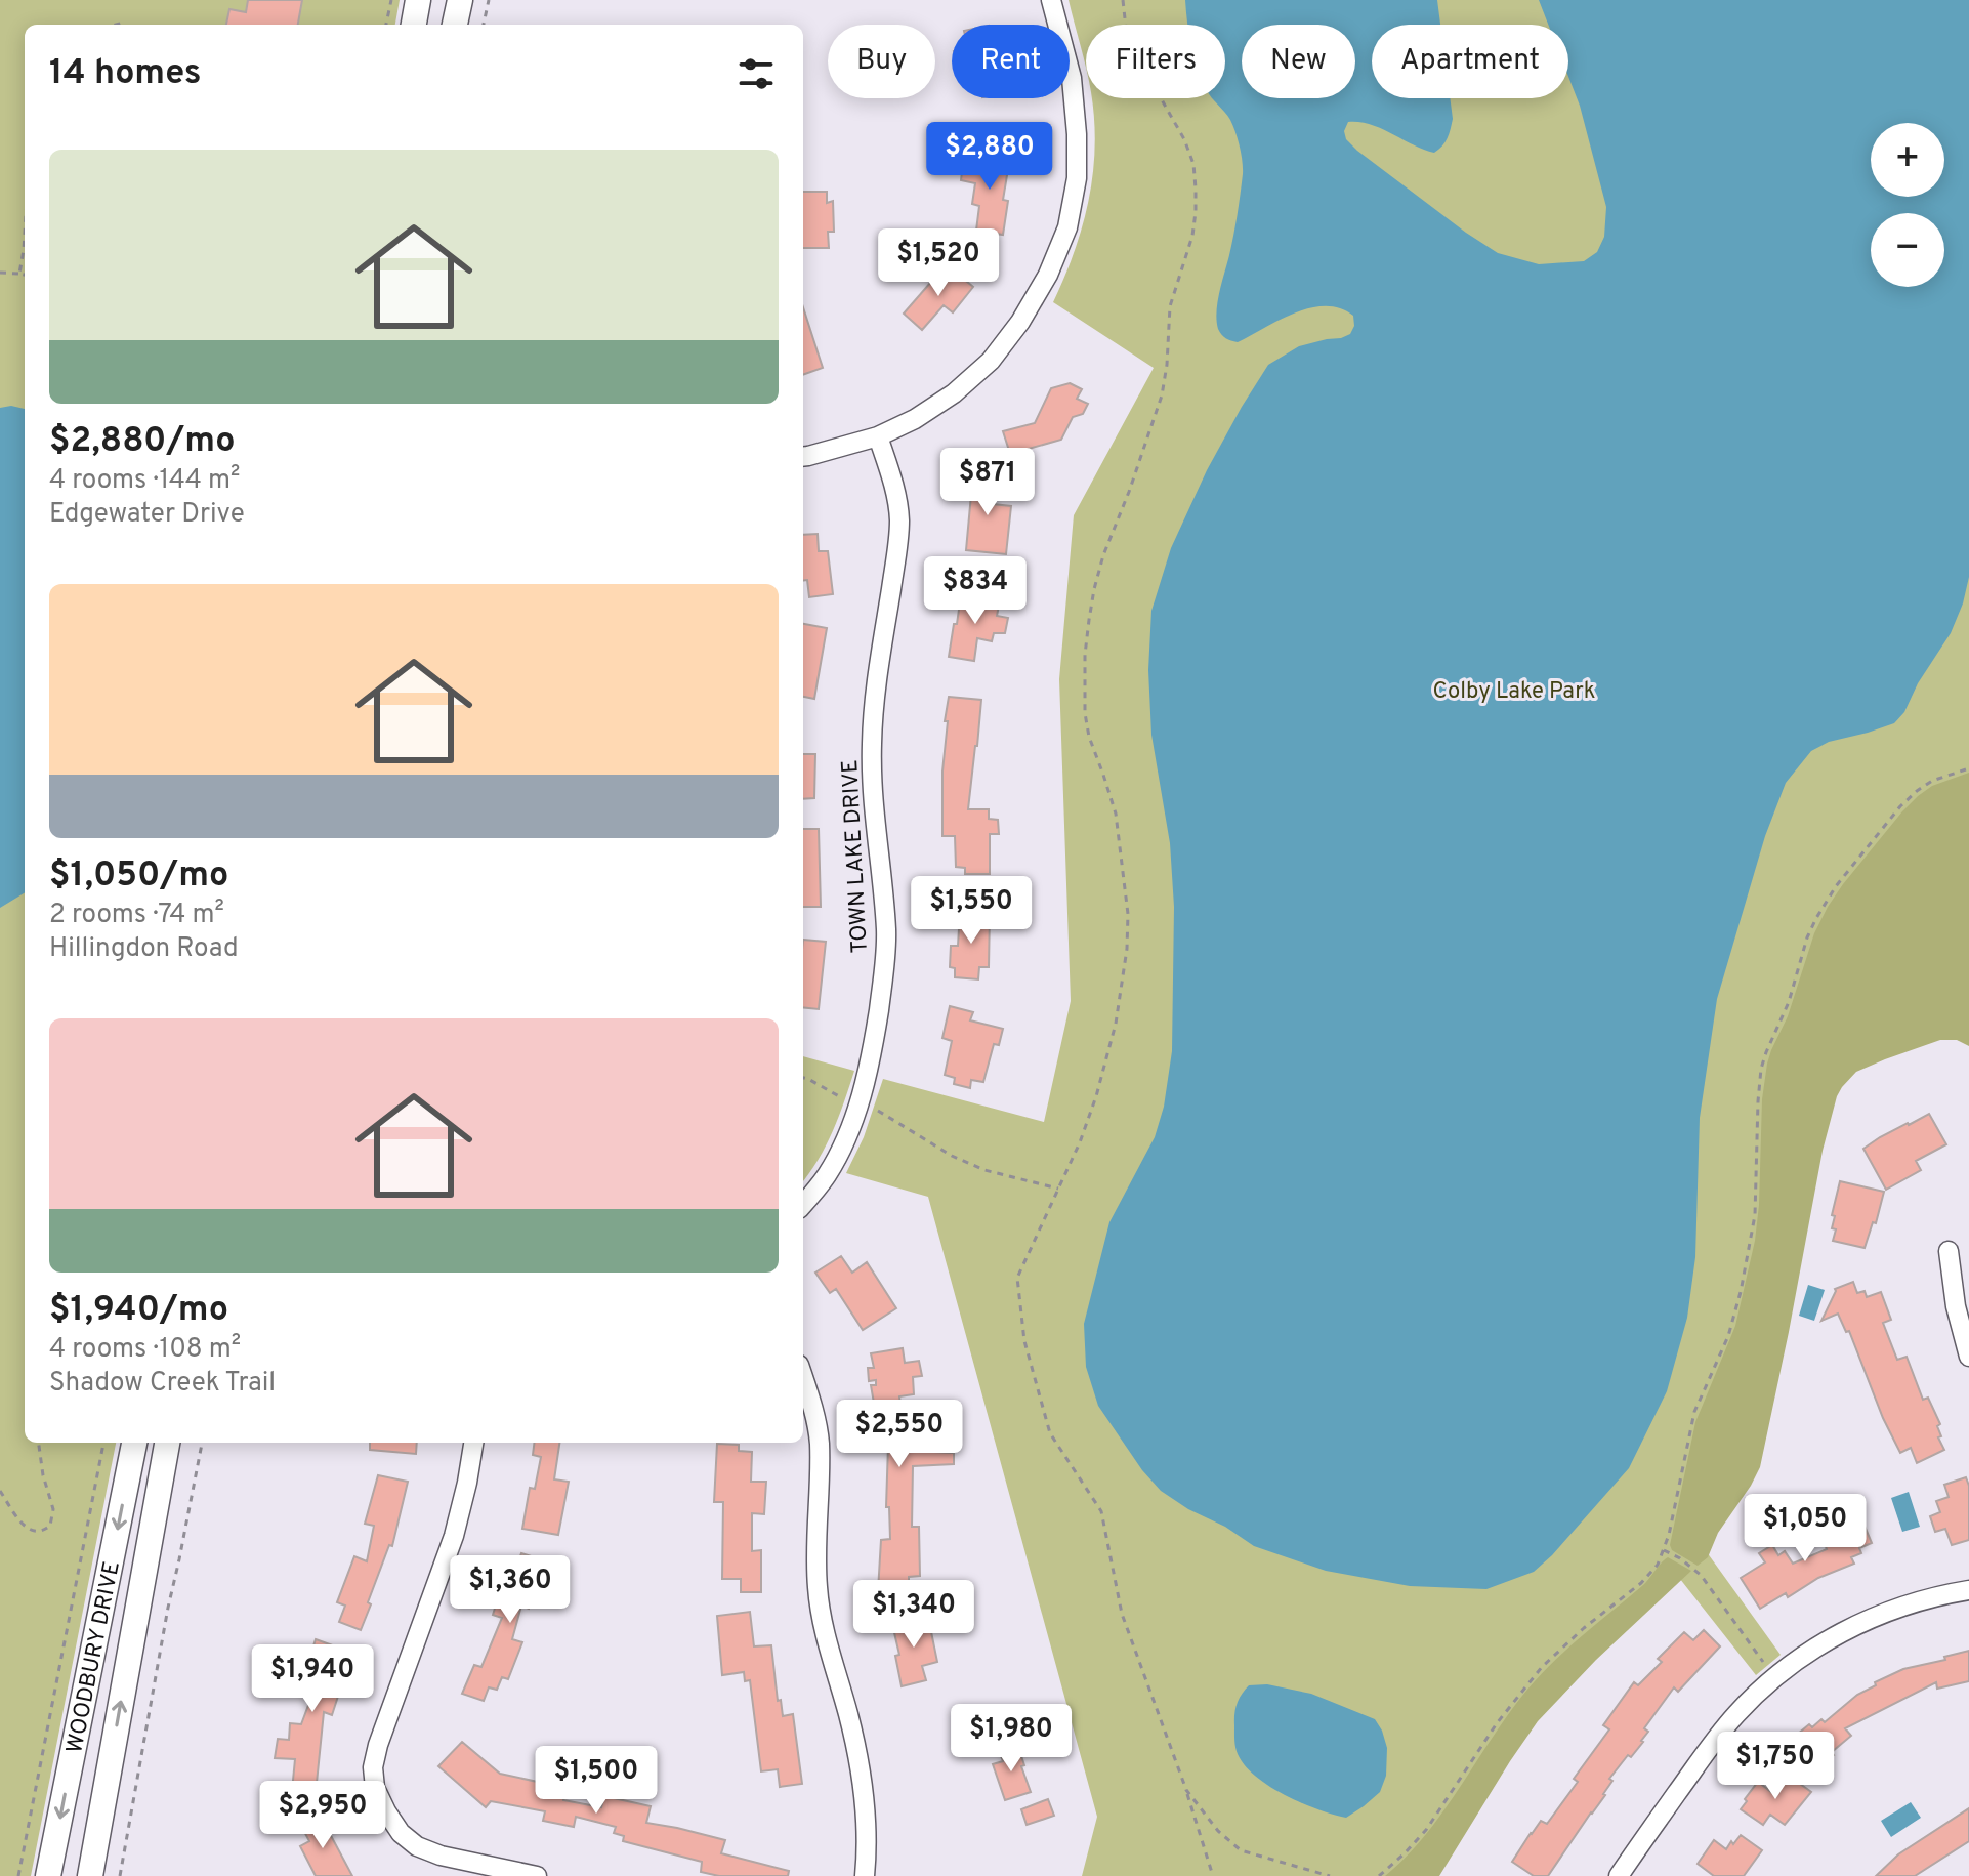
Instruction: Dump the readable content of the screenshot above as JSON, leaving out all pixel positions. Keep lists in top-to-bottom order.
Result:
{
  "streets": {
    "main road": ["WOODBURY DRIVE"],
    "street": ["TOWN LAKE DRIVE"]
  },
  "parks": ["Colby Lake Park"],
  "page": {
    "chip": [
      "Buy",
      "Rent",
      "Filters",
      "New",
      "Apartment"
    ],
    "heading": "14 homes",
    "price": [
      "$2,880",
      "$1,520",
      "$871",
      "$834",
      "$1,550",
      "$2,550",
      "$1,050",
      "$1,360",
      "$1,340",
      "$1,940",
      "$1,980",
      "$1,750",
      "$1,500",
      "$2,950"
    ],
    "map_buttons": ["+", "−"],
    "list": [
      {
        "name": "$2,880/mo",
        "note": "4 rooms · 144 m² · Edgewater Drive"
      },
      {
        "name": "$1,050/mo",
        "note": "2 rooms · 74 m² · Hillingdon Road"
      },
      {
        "name": "$1,940/mo",
        "note": "4 rooms · 108 m² · Shadow Creek Trail"
      }
    ]
  }
}
